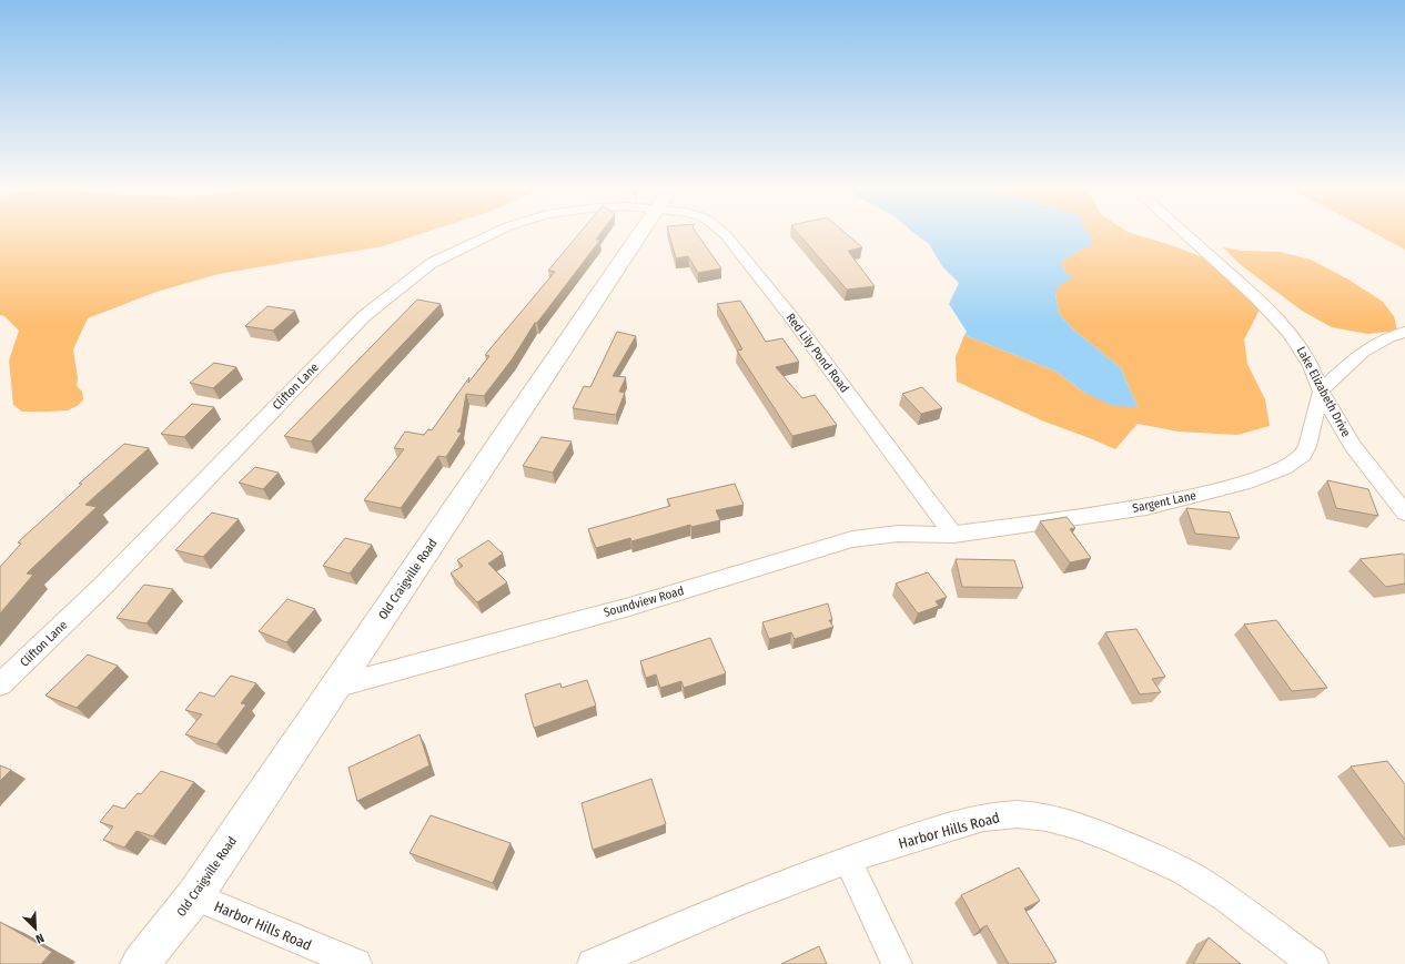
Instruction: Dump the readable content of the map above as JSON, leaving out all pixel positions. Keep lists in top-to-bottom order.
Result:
{
  "streets": {
    "street": [
      "Red Lily Pond Road",
      "Clifton Lane",
      "Lake Elizabeth Drive",
      "Sargent Lane",
      "Old Craigville Road",
      "Soundview Road",
      "Harbor Hills Road"
    ]
  },
  "crossings": [
    ["Red Lily Pond Road", "Sargent Lane"],
    ["Red Lily Pond Road", "Soundview Road"],
    ["Lake Elizabeth Drive", "Sargent Lane"],
    ["Sargent Lane", "Soundview Road"],
    ["Old Craigville Road", "Soundview Road"],
    ["Old Craigville Road", "Harbor Hills Road"]
  ],
  "north": "bottom right"
}
